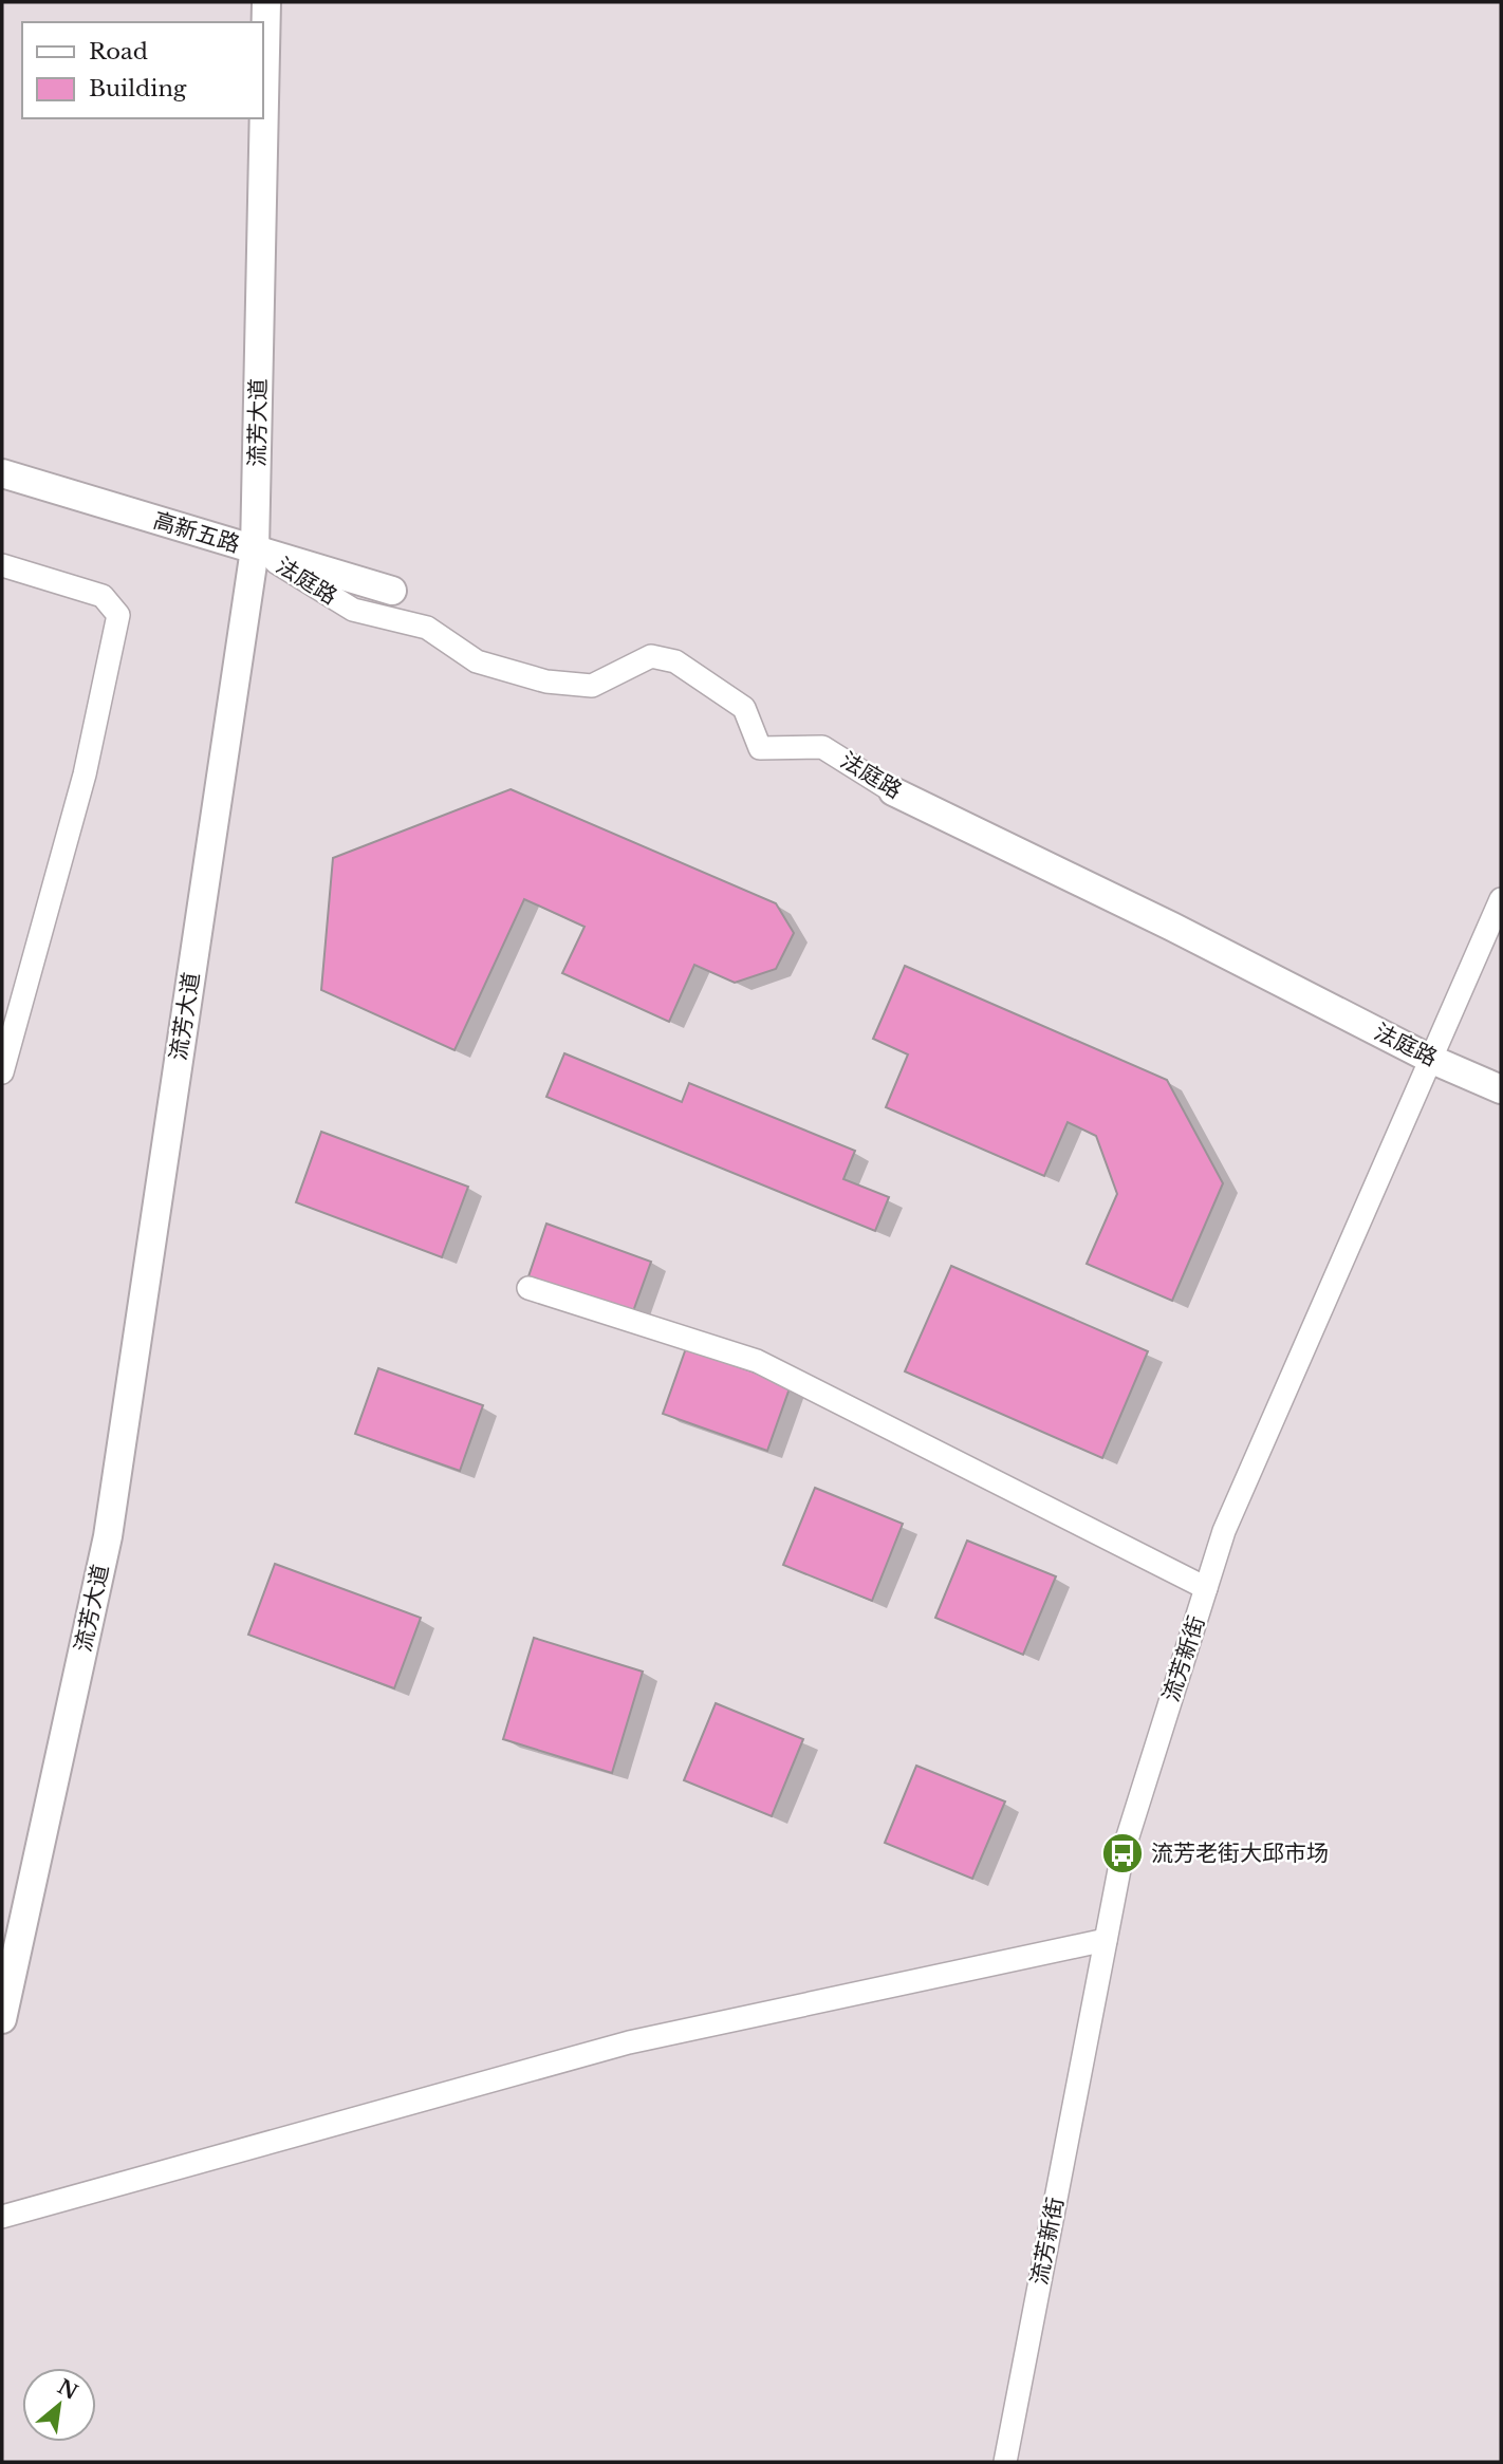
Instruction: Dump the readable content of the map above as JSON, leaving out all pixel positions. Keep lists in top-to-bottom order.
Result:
{
  "streets": {
    "main road": ["流芳大道", "高新五路", "法庭路"],
    "street": ["流芳新街"]
  },
  "crossings": [
    ["流芳大道", "高新五路"],
    ["流芳大道", "法庭路"],
    ["高新五路", "法庭路"],
    ["法庭路", "流芳新街"]
  ],
  "places": {
    "bus stop": ["流芳老街大邱市场"]
  },
  "legend": ["Road", "Building"],
  "north": "top right"
}
